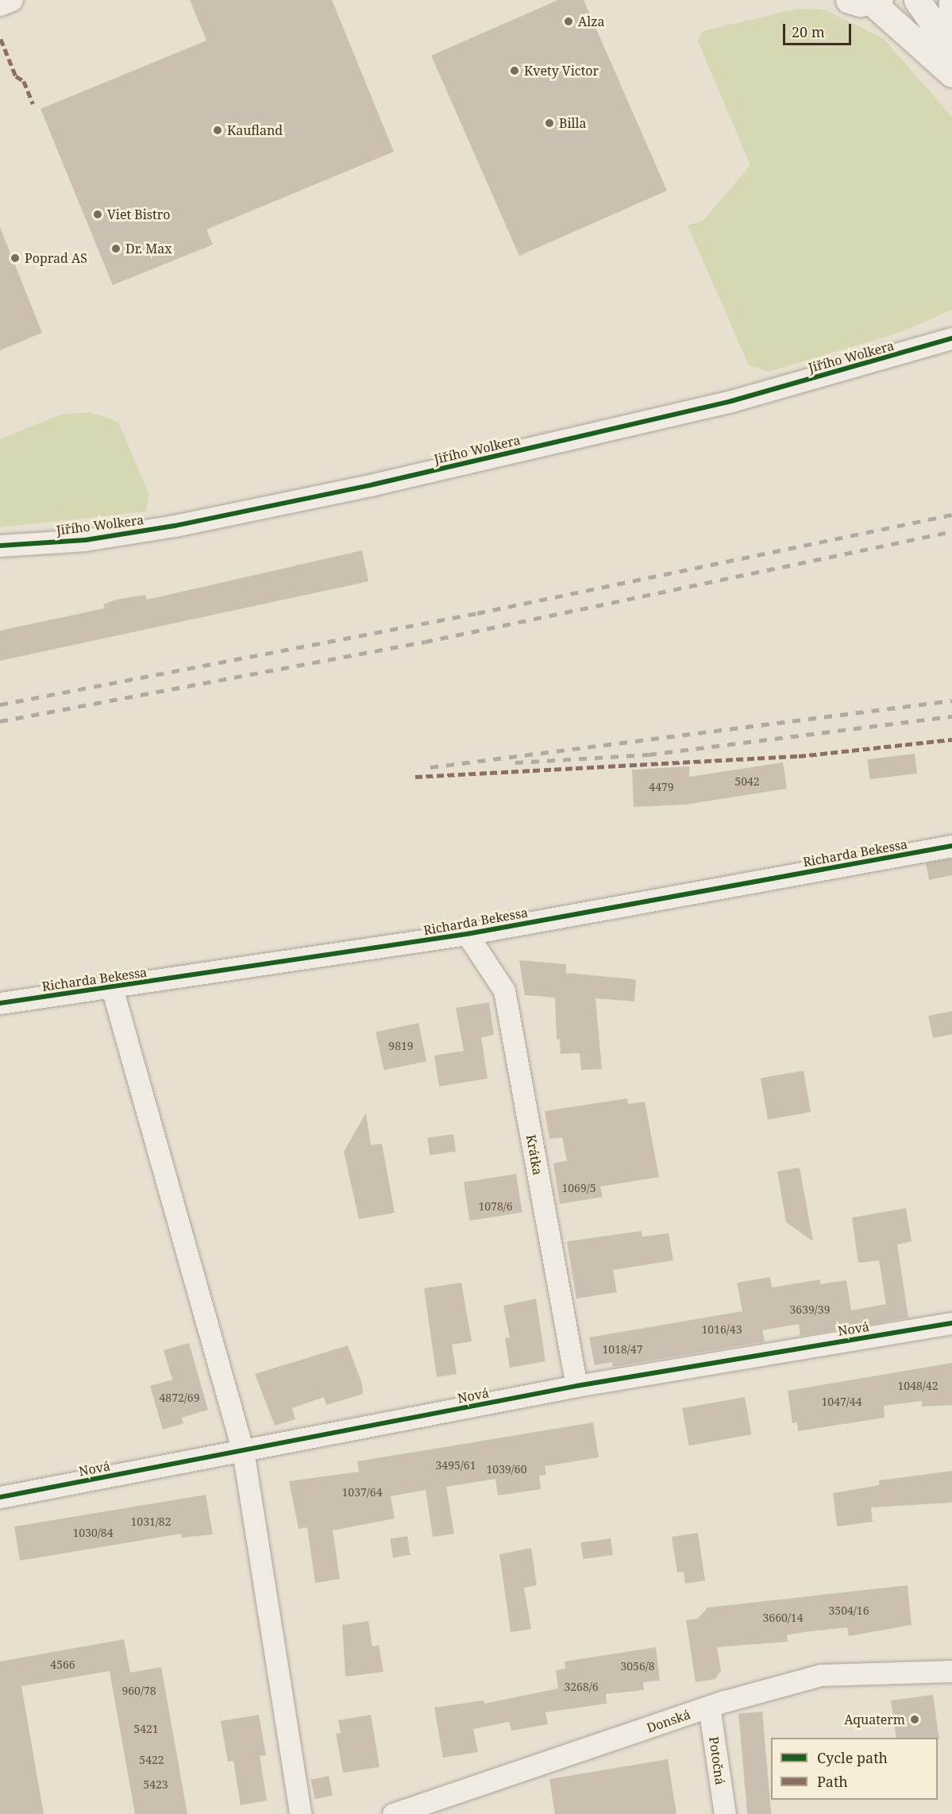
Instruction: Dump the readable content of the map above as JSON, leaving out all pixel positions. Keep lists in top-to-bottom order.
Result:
{
  "streets": {
    "street": [
      "Jiřího Wolkera",
      "Richarda Bekessa",
      "Krátka",
      "Nová",
      "Donská",
      "Potočná"
    ]
  },
  "crossings": [
    ["Richarda Bekessa", "Krátka"],
    ["Krátka", "Nová"],
    ["Donská", "Potočná"]
  ],
  "places": [
    "Alza",
    "Kvety Victor",
    "Billa",
    "Kaufland",
    "Viet Bistro",
    "Dr. Max",
    "Poprad AS",
    "Aquaterm"
  ],
  "house_numbers": [
    "5042",
    "4479",
    "9819",
    "1069/5",
    "1078/6",
    "3639/39",
    "1016/43",
    "1018/47",
    "1048/42",
    "4872/69",
    "1047/44",
    "3495/61",
    "1039/60",
    "1037/64",
    "1031/82",
    "1030/84",
    "3504/16",
    "3660/14",
    "4566",
    "3056/8",
    "3268/6",
    "960/78",
    "5421",
    "5422",
    "5423"
  ],
  "legend": ["Cycle path", "Path"],
  "scale_bar": "20 m"
}
